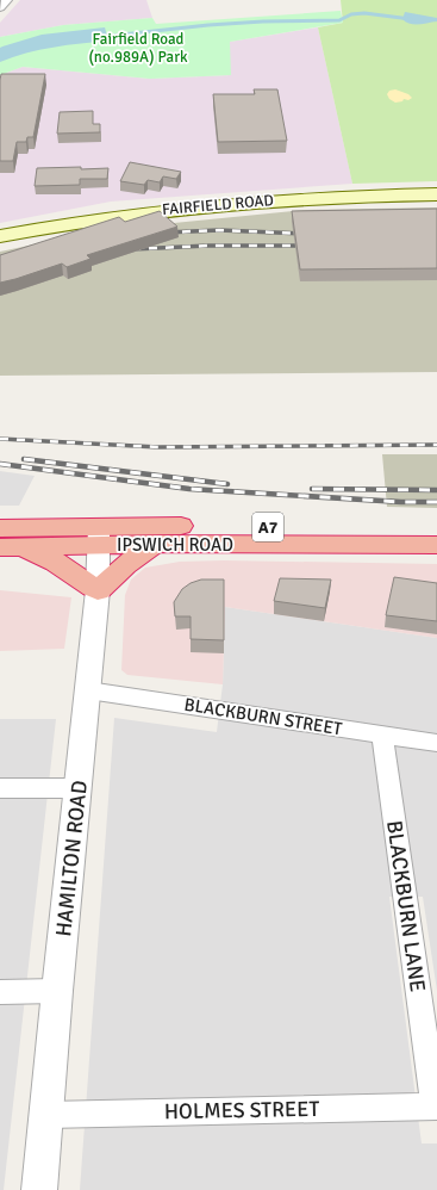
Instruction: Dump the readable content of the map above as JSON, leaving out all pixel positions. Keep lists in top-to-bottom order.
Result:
{
  "streets": {
    "highway": ["A7", "IPSWICH ROAD"],
    "main road": ["FAIRFIELD ROAD"],
    "street": [
      "BLACKBURN STREET",
      "HAMILTON ROAD",
      "BLACKBURN LANE",
      "HOLMES STREET"
    ]
  },
  "crossings": [
    ["IPSWICH ROAD", "HAMILTON ROAD"],
    ["BLACKBURN STREET", "HAMILTON ROAD"],
    ["BLACKBURN STREET", "BLACKBURN LANE"],
    ["HAMILTON ROAD", "HOLMES STREET"],
    ["BLACKBURN LANE", "HOLMES STREET"]
  ],
  "parks": ["Fairfield Road (no.989A) Park"]
}
